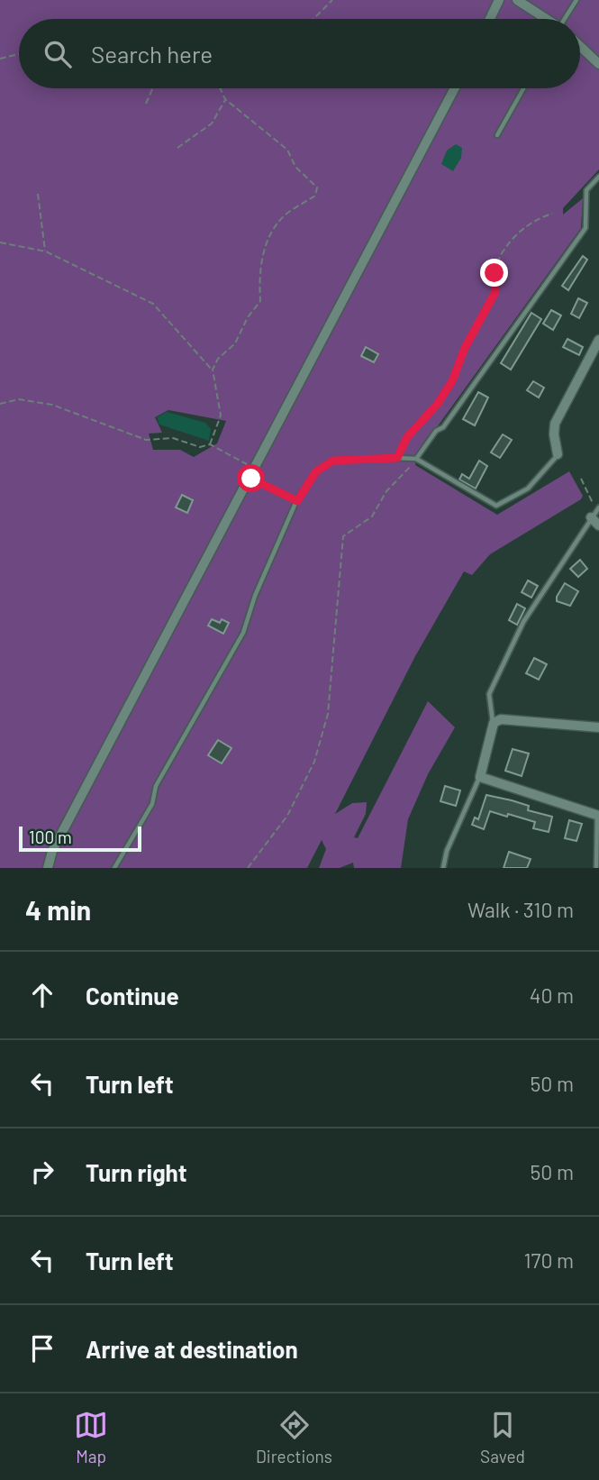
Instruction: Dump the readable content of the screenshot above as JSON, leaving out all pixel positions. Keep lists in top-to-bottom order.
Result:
{
  "scale_bar": "100 m",
  "page": {
    "search": "Search here",
    "scale": "100 m",
    "heading": ["4 min", "Walk · 310 m"],
    "list": [
      ["Continue", "40 m"],
      ["Turn left", "50 m"],
      ["Turn right", "50 m"],
      ["Turn left", "170 m"],
      "Arrive at destination"
    ],
    "nav": ["Map", "Directions", "Saved"]
  }
}
